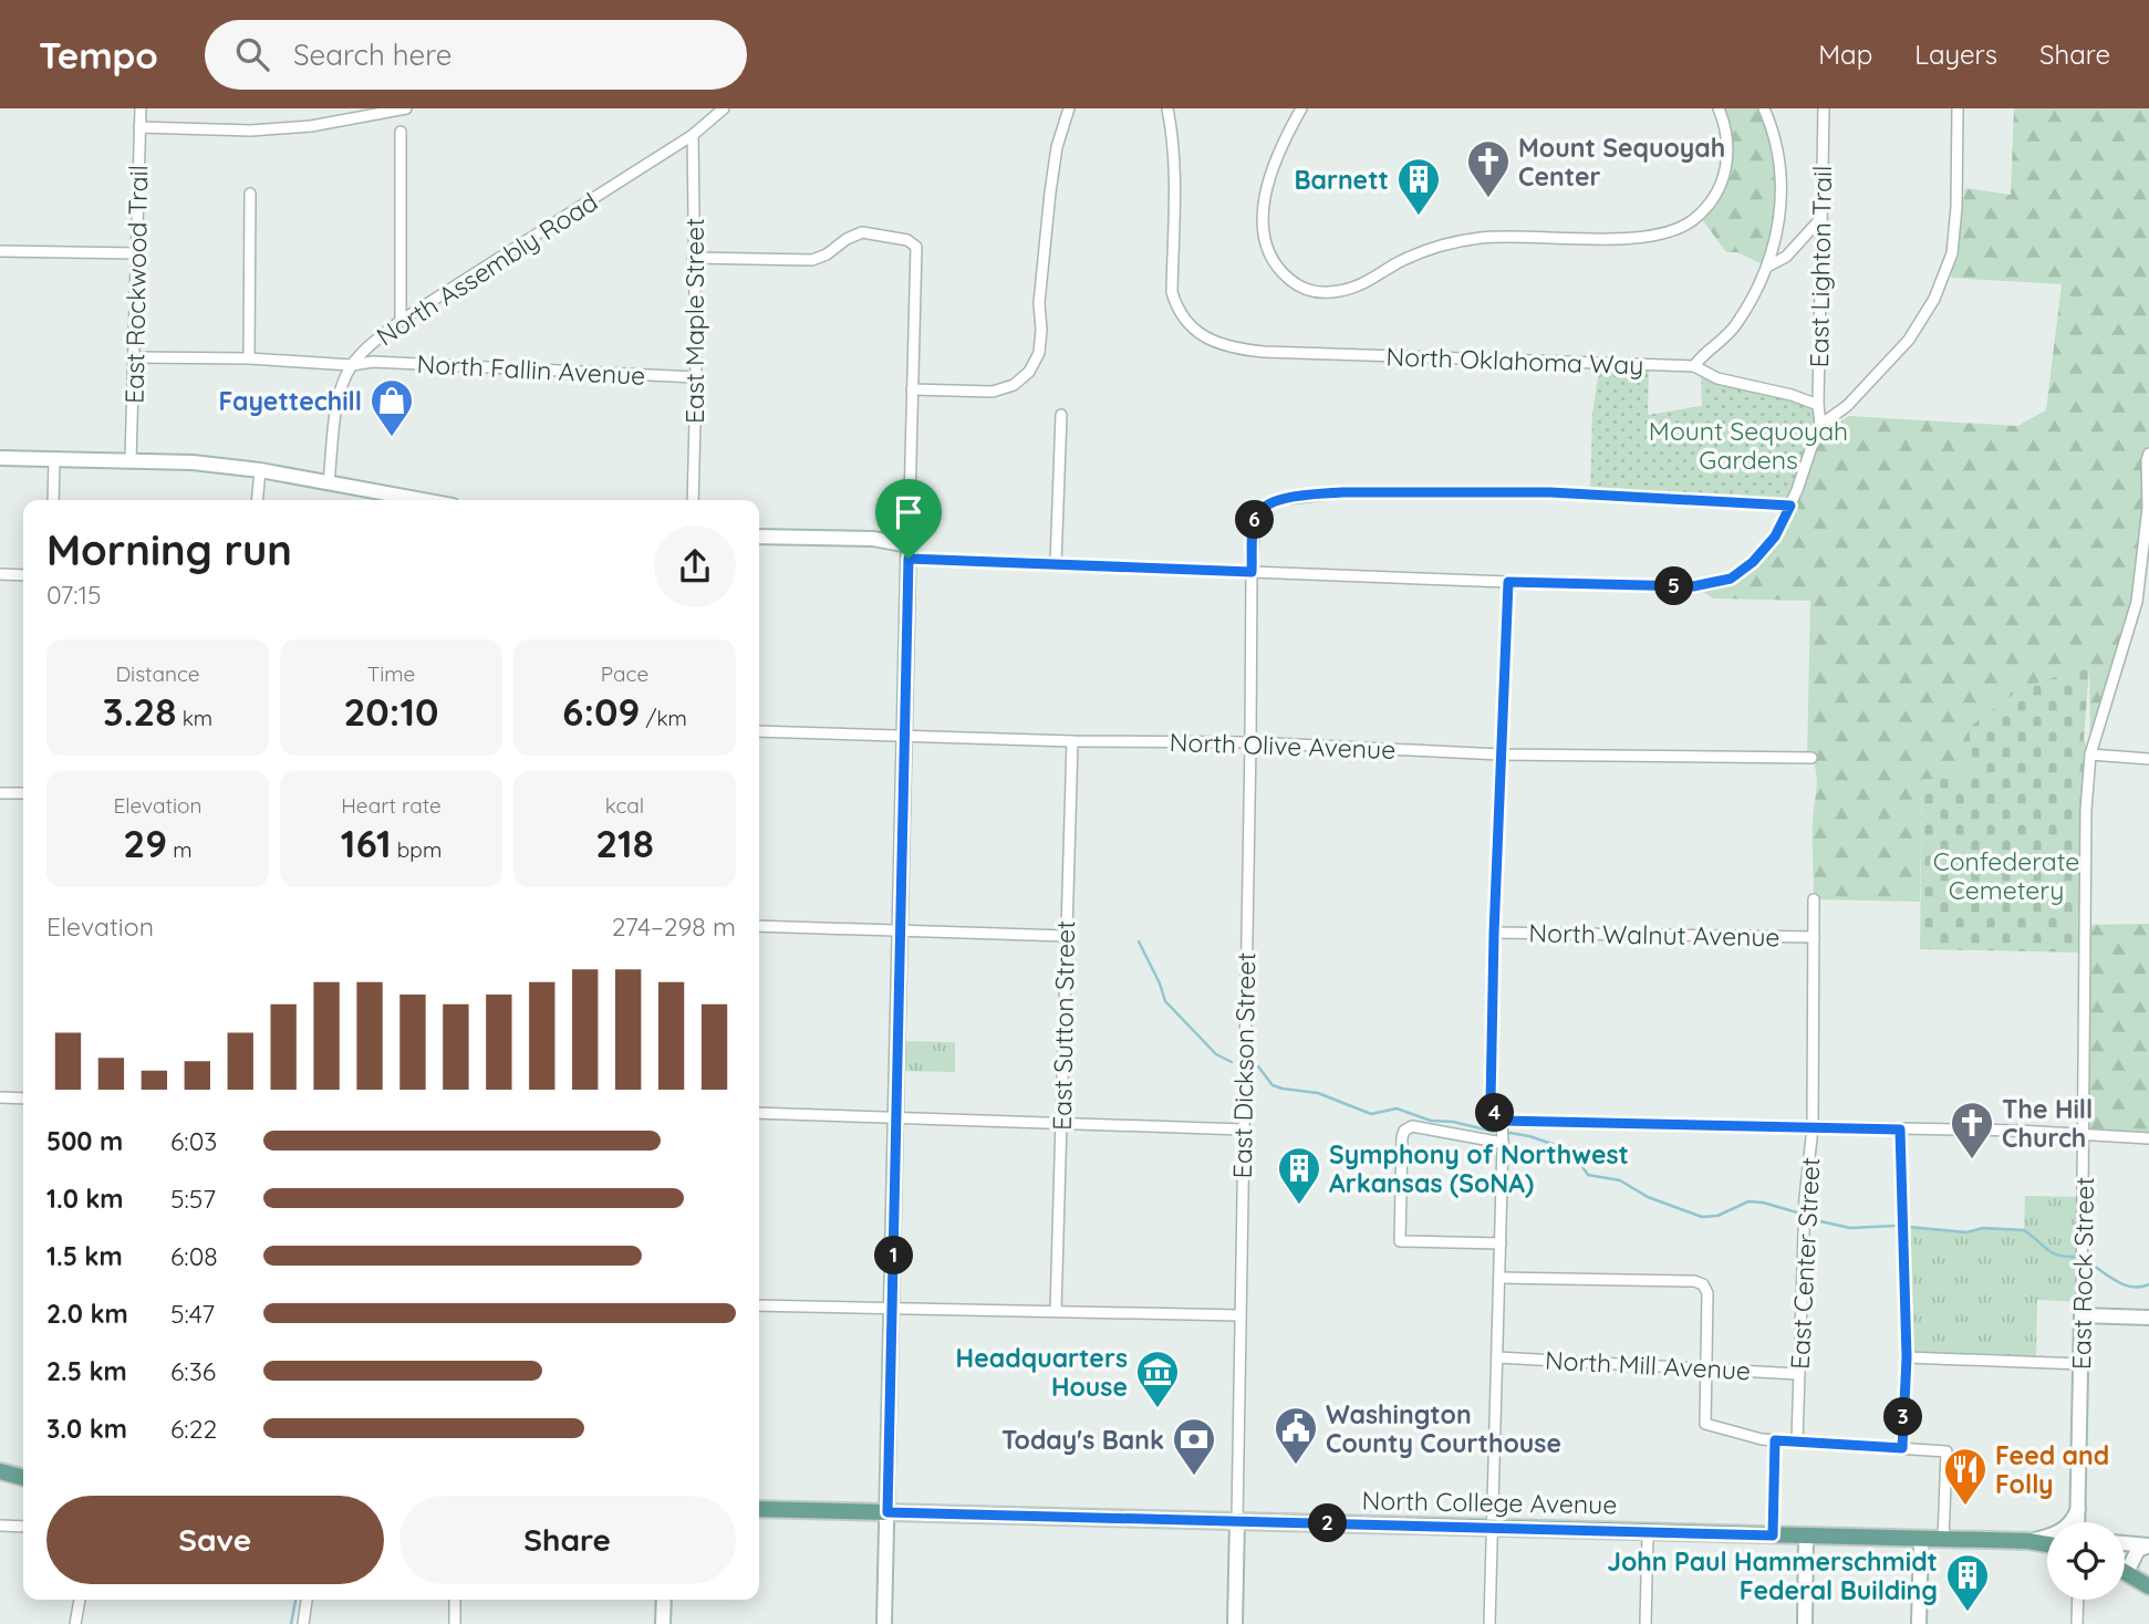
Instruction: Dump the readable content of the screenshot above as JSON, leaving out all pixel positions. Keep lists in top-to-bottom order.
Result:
{
  "streets": {
    "main road": ["East Dickson Street", "East Rock Street", "North College Avenue"],
    "street": [
      "East Lighton Trail",
      "North Assembly Road",
      "East Rockwood Trail",
      "East Maple Street",
      "North Oklahoma Way",
      "North Fallin Avenue",
      "North Olive Avenue",
      "North Walnut Avenue",
      "East Sutton Street",
      "East Center Street",
      "North Mill Avenue"
    ]
  },
  "crossings": [
    ["East Lighton Trail", "North Oklahoma Way"],
    ["North Assembly Road", "East Maple Street"],
    ["North Assembly Road", "North Fallin Avenue"],
    ["East Rockwood Trail", "North Fallin Avenue"],
    ["East Maple Street", "North Fallin Avenue"],
    ["North Olive Avenue", "East Sutton Street"],
    ["North Olive Avenue", "East Dickson Street"],
    ["North Walnut Avenue", "East Center Street"],
    ["East Dickson Street", "North College Avenue"],
    ["East Center Street", "North Mill Avenue"]
  ],
  "parks": ["Mount Sequoyah Gardens", "Confederate Cemetery"],
  "places": {
    "church": ["Mount Sequoyah Center", "The Hill Church"],
    "building": ["Barnett", "Symphony of Northwest Arkansas (SoNA)", "John Paul Hammerschmidt Federal Building"],
    "shop": ["Fayettechill"],
    "museum": ["Headquarters House"],
    "public building": ["Washington County Courthouse"],
    "bank": ["Today's Bank"],
    "restaurant": ["Feed and Folly"]
  },
  "page": {
    "header": "Tempo",
    "search": "Search here",
    "nav": ["Map", "Layers", "Share"],
    "pins": [
      "6",
      "5",
      "4",
      "1",
      "3",
      "2"
    ],
    "heading": ["Morning run", "07:15"],
    "stats": [
      ["Distance", "3.28 km"],
      ["Time", "20:10"],
      ["Pace", "6:09 /km"],
      ["Elevation", "29 m"],
      ["Heart rate", "161 bpm"],
      ["kcal", "218"]
    ],
    "chart": ["Elevation", "274–298 m"],
    "list": [
      {
        "name": "500 m",
        "note": "6:03"
      },
      {
        "name": "1.0 km",
        "note": "5:57"
      },
      {
        "name": "1.5 km",
        "note": "6:08"
      },
      {
        "name": "2.0 km",
        "note": "5:47"
      },
      {
        "name": "2.5 km",
        "note": "6:36"
      },
      {
        "name": "3.0 km",
        "note": "6:22"
      }
    ],
    "buttons": ["Save", "Share"]
  }
}
